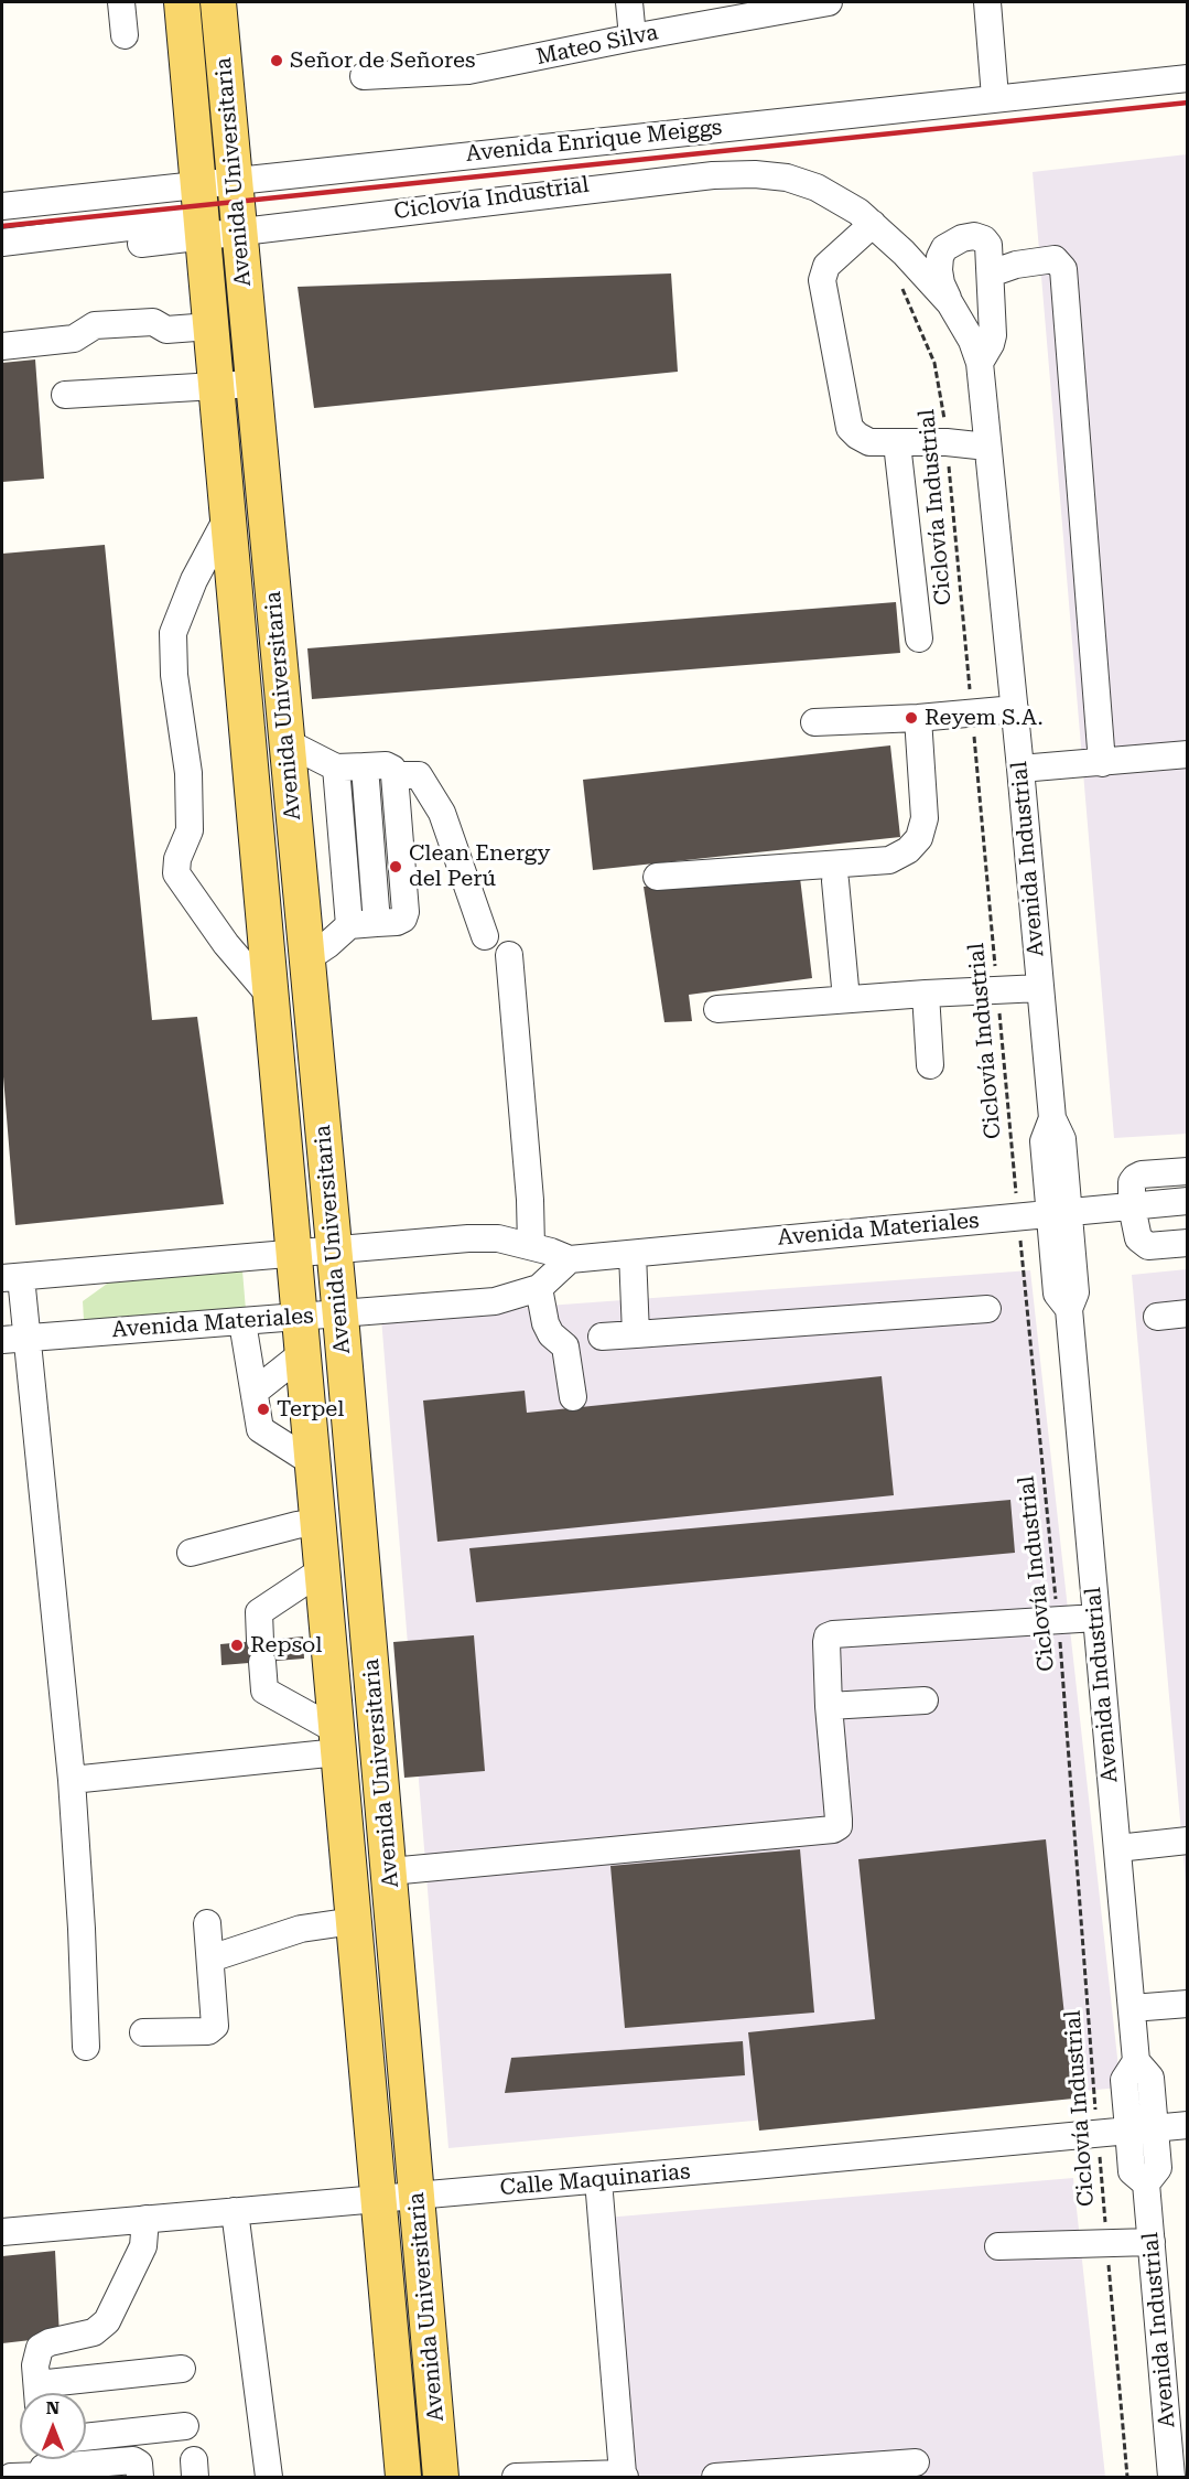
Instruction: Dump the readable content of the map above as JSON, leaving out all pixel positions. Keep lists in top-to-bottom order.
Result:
{
  "streets": {
    "main road": ["Avenida Universitaria"],
    "street": [
      "Mateo Silva",
      "Avenida Enrique Meiggs",
      "Avenida Industrial",
      "Avenida Materiales",
      "Calle Maquinarias"
    ],
    "path": ["Ciclovía Industrial"]
  },
  "crossings": [
    ["Avenida Enrique Meiggs", "Avenida Universitaria"],
    ["Avenida Universitaria", "Avenida Materiales"],
    ["Avenida Universitaria", "Calle Maquinarias"],
    ["Ciclovía Industrial", "Avenida Materiales"],
    ["Ciclovía Industrial", "Calle Maquinarias"],
    ["Avenida Industrial", "Avenida Materiales"],
    ["Avenida Industrial", "Calle Maquinarias"]
  ],
  "places": [
    "Señor de Señores",
    "Reyem S.A.",
    "Clean Energy del Perú",
    "Terpel",
    "Repsol"
  ],
  "north": "top"
}
